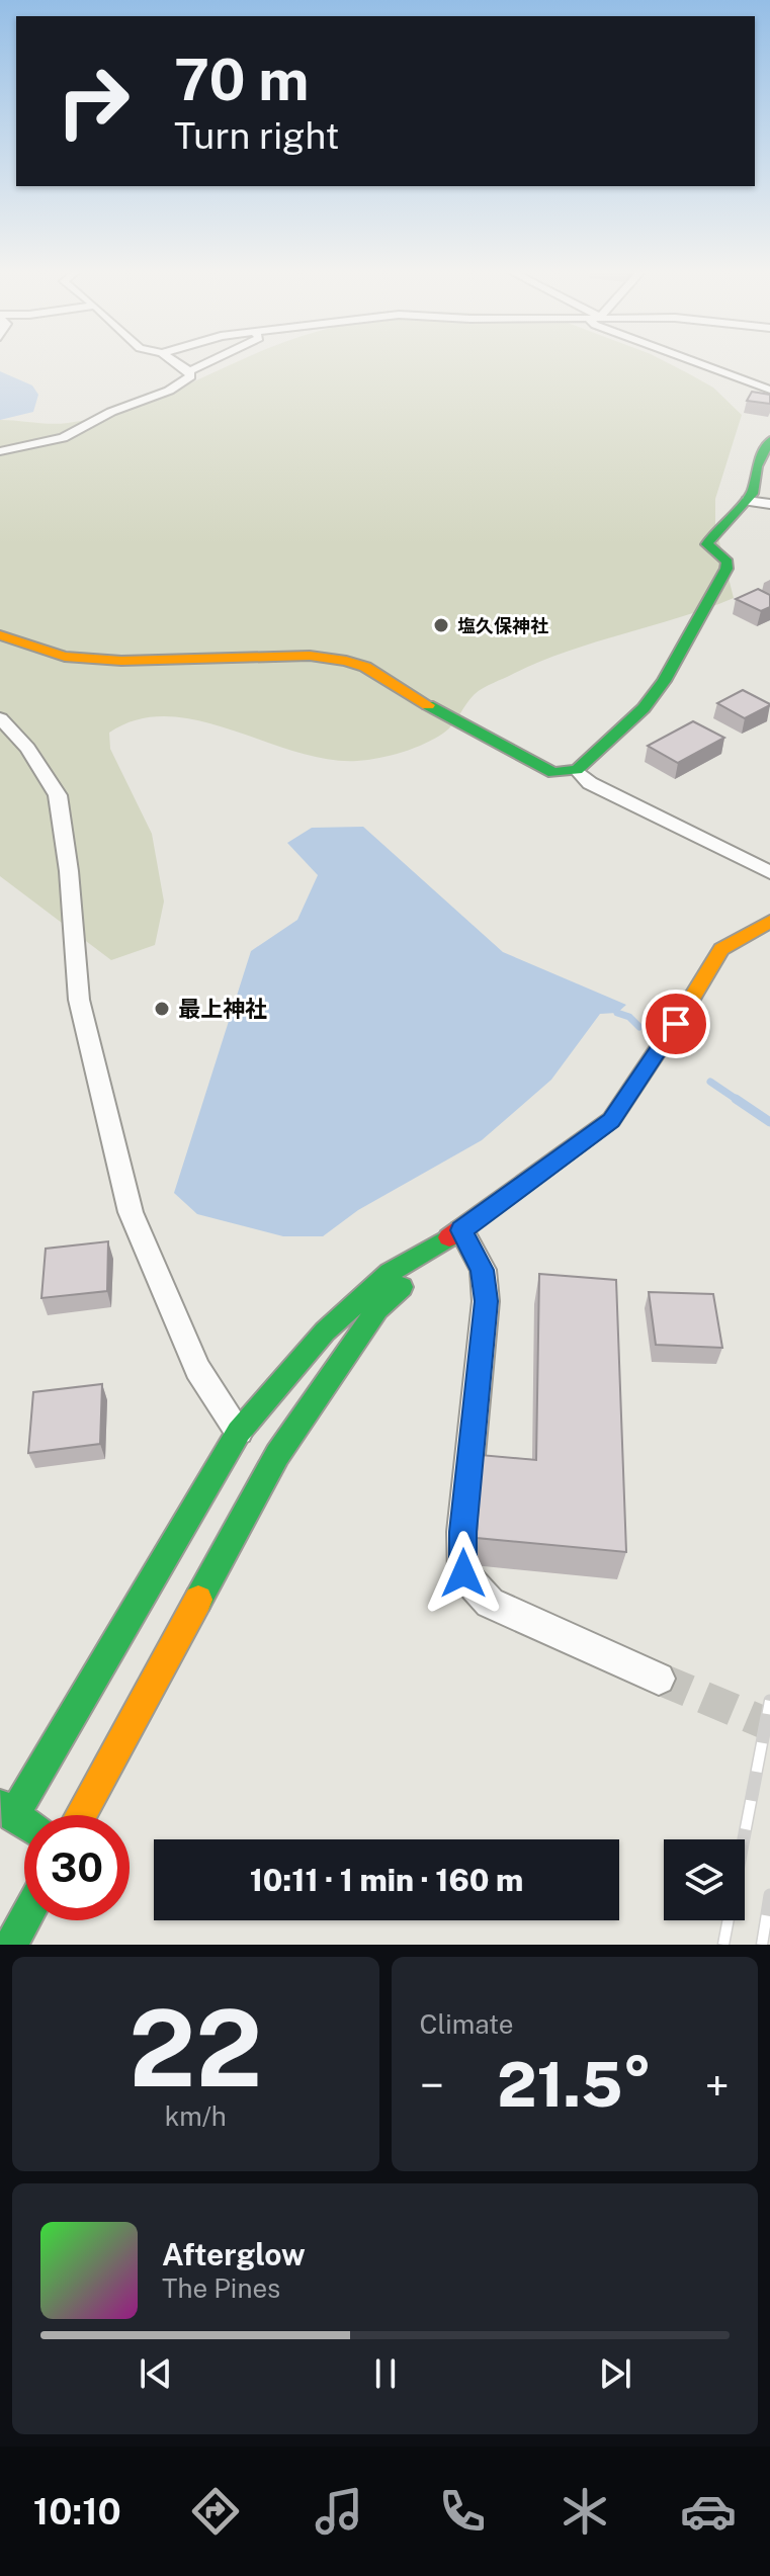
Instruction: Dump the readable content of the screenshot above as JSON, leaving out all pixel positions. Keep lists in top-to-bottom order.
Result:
{
  "places": ["塩久保神社", "最上神社"],
  "page": {
    "turn": ["70 m", "Turn right"],
    "limit": "30",
    "trip": "10:11 · 1 min · 160 m",
    "tile": [
      ["22", "km/h"],
      "Climate"
    ],
    "heat": ["−", "21.5°", "+"],
    "song": ["Afterglow", "The Pines"],
    "tabs": "10:10"
  }
}
